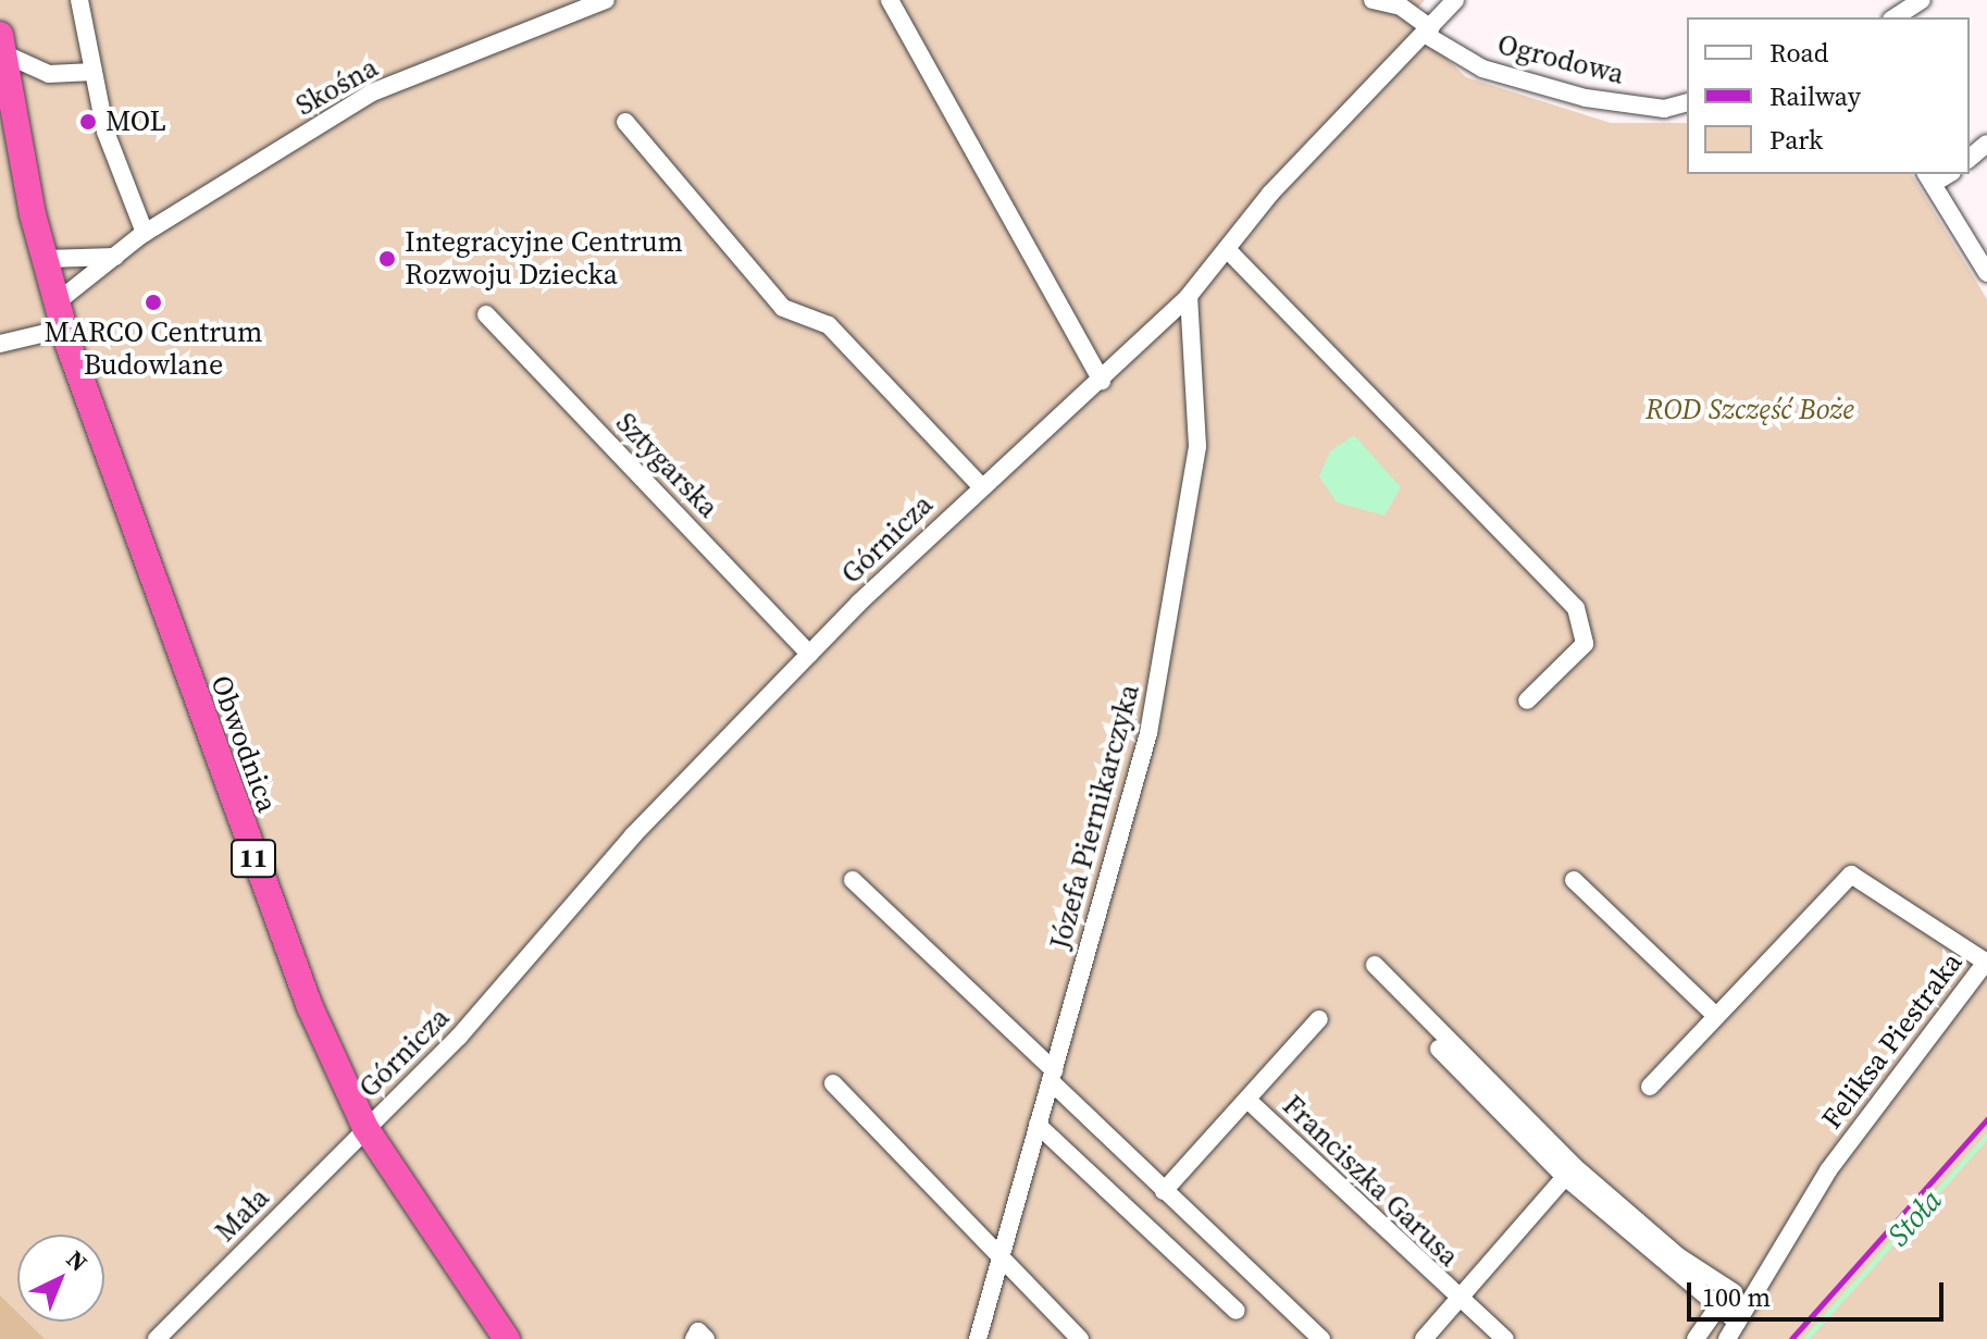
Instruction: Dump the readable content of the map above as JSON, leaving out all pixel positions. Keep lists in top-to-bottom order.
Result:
{
  "streets": {
    "highway": ["Obwodnica", "11"],
    "street": [
      "Ogrodowa",
      "Skośna",
      "Sztygarska",
      "Górnicza",
      "Józefa Piernikarczyka",
      "Feliksa Piestraka",
      "Franciszka Garusa",
      "Mała"
    ]
  },
  "crossings": [
    ["Ogrodowa", "Górnicza"],
    ["Skośna", "Obwodnica"],
    ["Sztygarska", "Górnicza"],
    ["Górnicza", "Obwodnica"],
    ["Górnicza", "Józefa Piernikarczyka"],
    ["Górnicza", "Mała"],
    ["Obwodnica", "Mała"]
  ],
  "water": ["Stoła"],
  "parks": ["ROD Szczęść Boże"],
  "places": ["MOL", "Integracyjne Centrum Rozwoju Dziecka", "MARCO Centrum Budowlane"],
  "legend": ["Road", "Railway", "Park"],
  "scale_bar": "100 m",
  "north": "top right"
}
